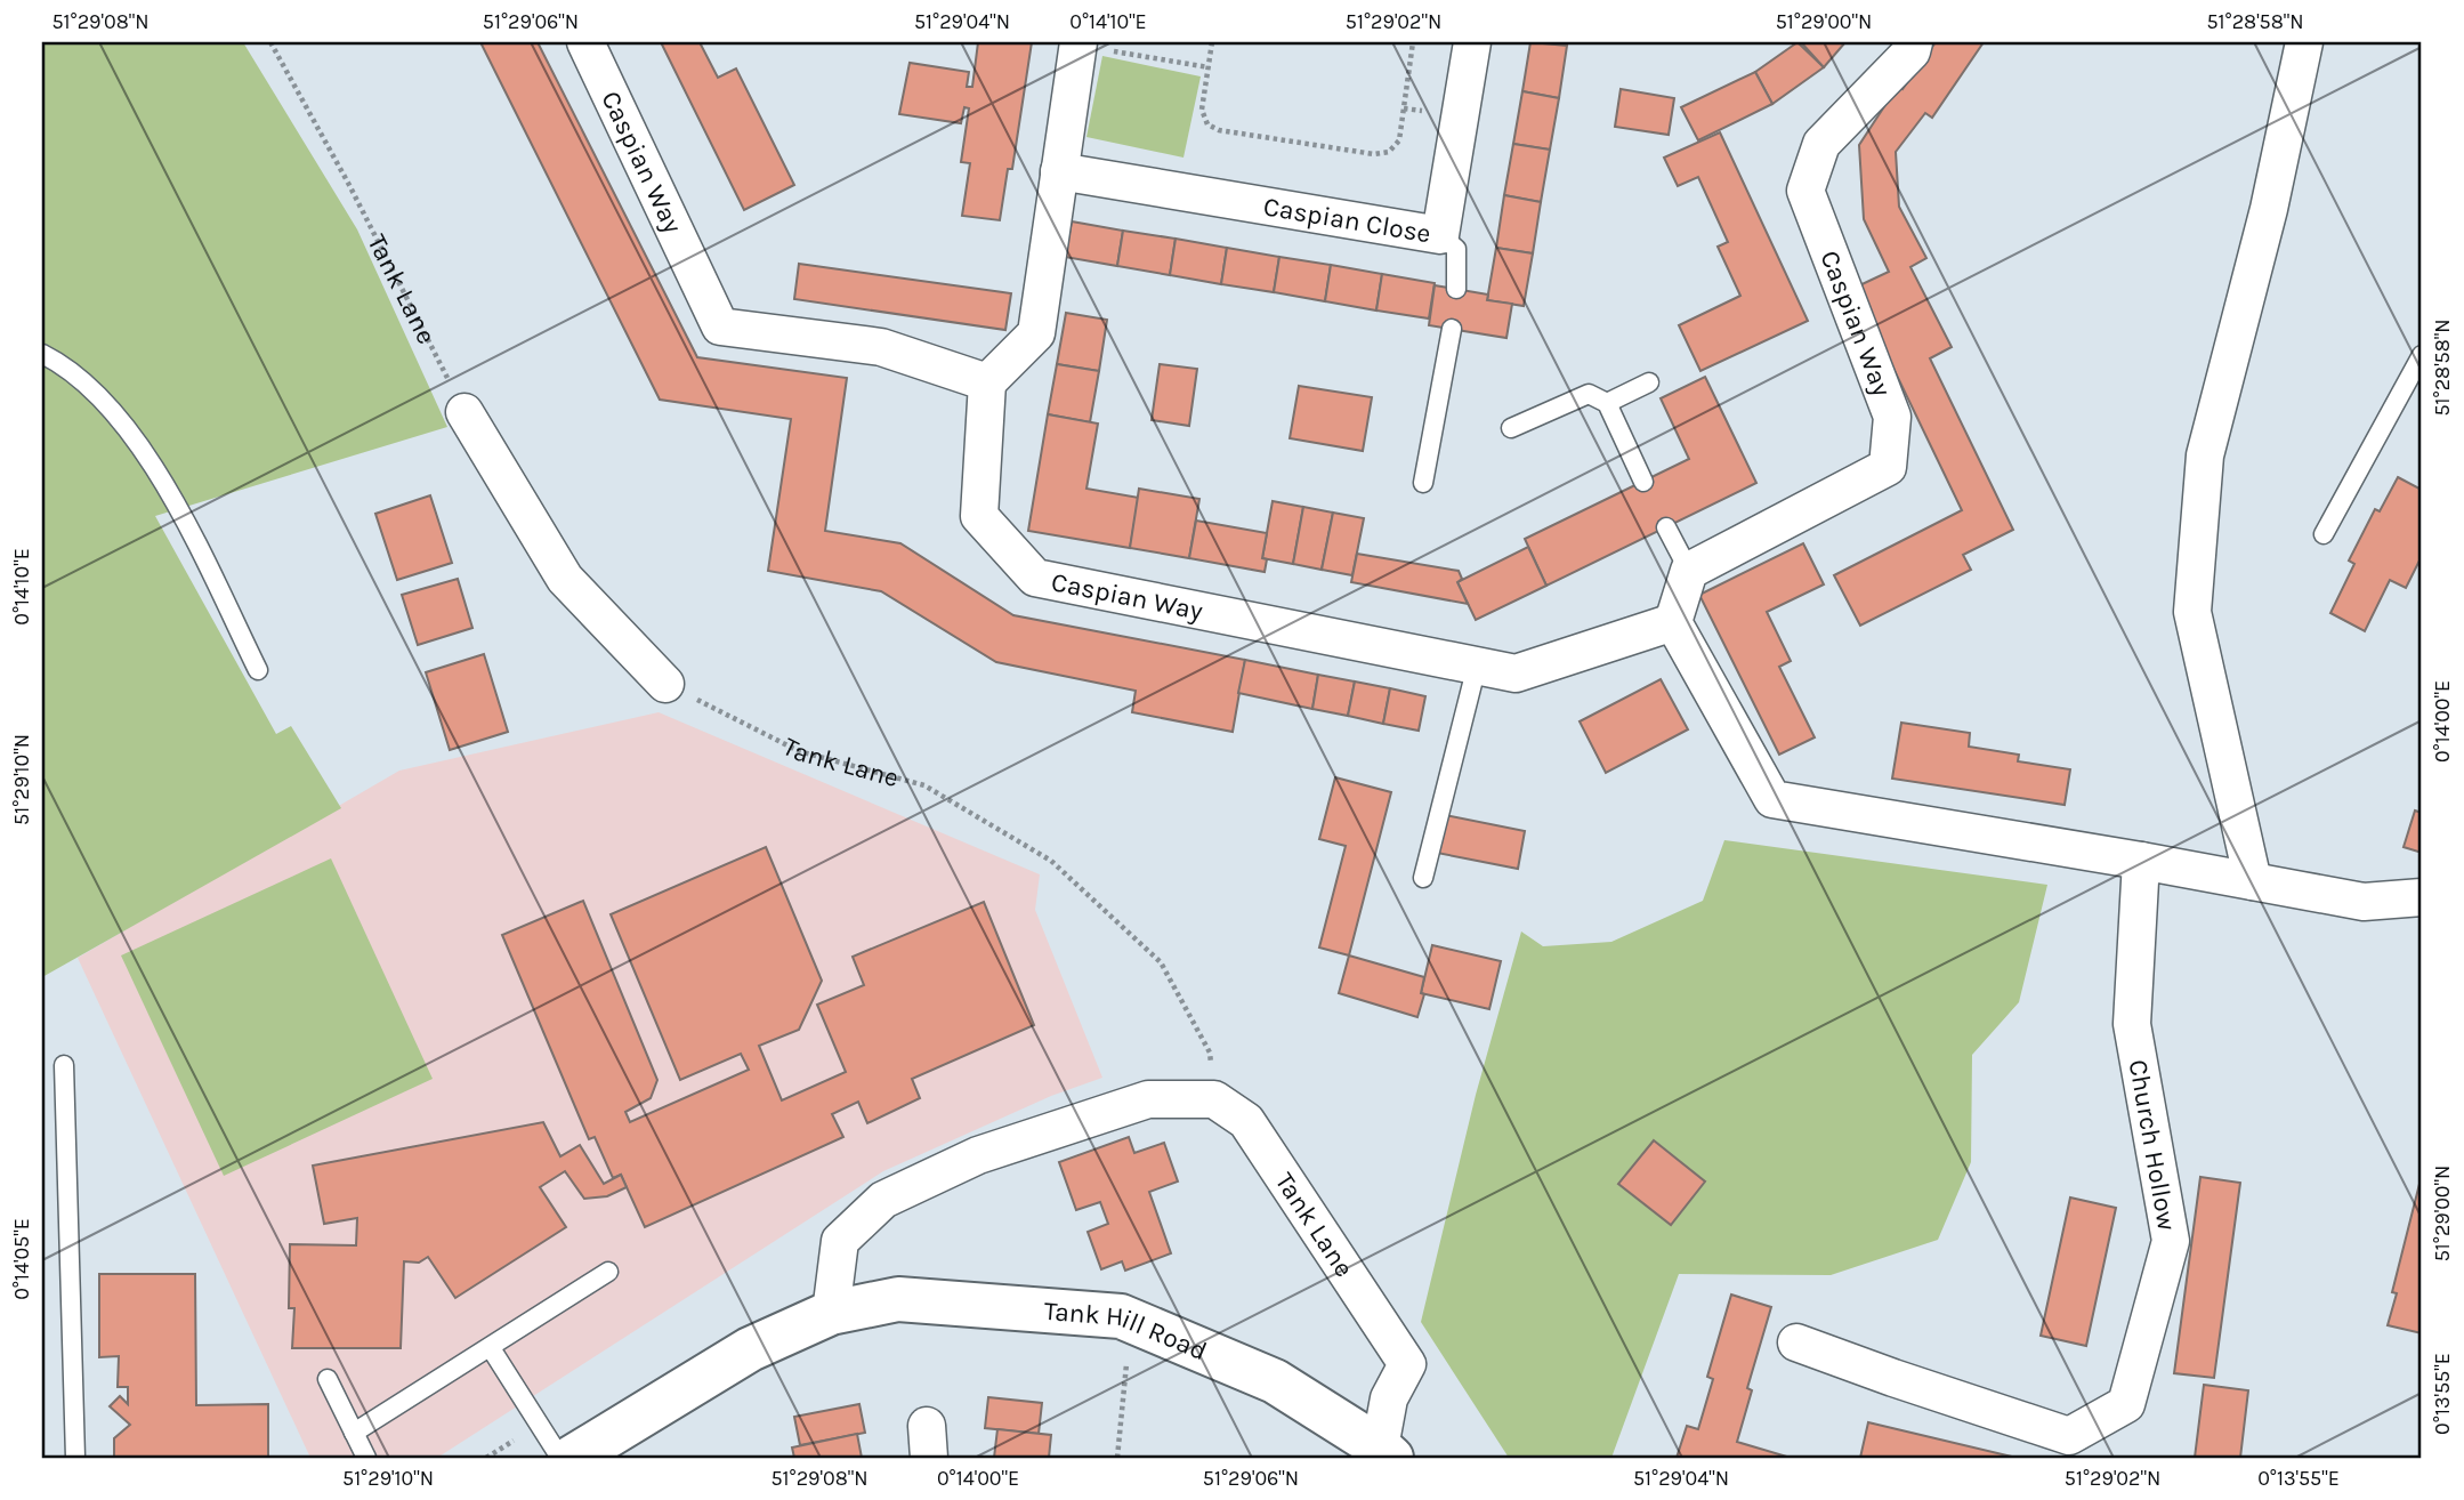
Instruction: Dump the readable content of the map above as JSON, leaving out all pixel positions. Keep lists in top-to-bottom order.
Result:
{
  "streets": {
    "street": [
      "Caspian Way",
      "Caspian Close",
      "Tank Lane",
      "Church Hollow",
      "Tank Hill Road"
    ]
  },
  "crossings": [
    ["Tank Lane", "Tank Hill Road"]
  ],
  "coordinates": [
    "51°29'08\"N",
    "51°29'06\"N",
    "51°29'04\"N",
    "0°14'10\"E",
    "51°29'02\"N",
    "51°29'00\"N",
    "51°28'58\"N",
    "0°14'00\"E",
    "51°29'10\"N",
    "0°14'05\"E",
    "0°13'55\"E"
  ]
}
